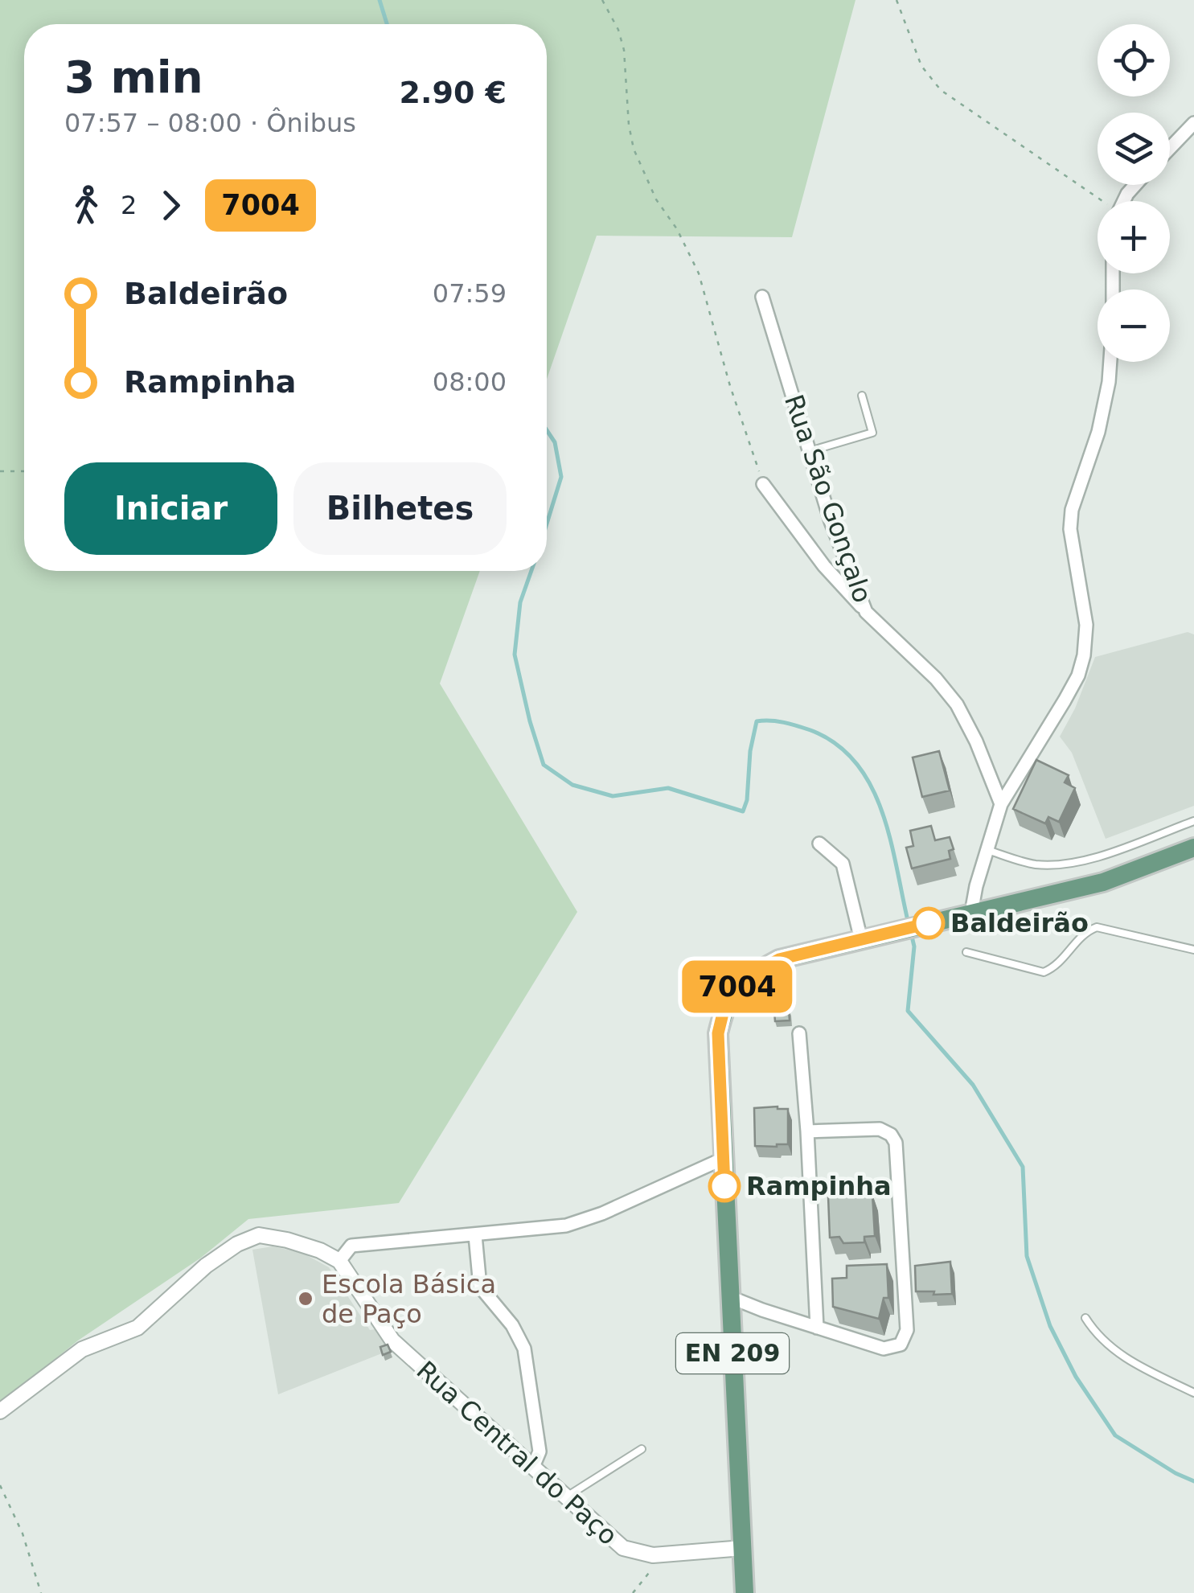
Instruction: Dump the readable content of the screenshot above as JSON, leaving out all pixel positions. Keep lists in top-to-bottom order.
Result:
{
  "streets": {
    "main road": ["EN 209"],
    "street": ["Rua São Gonçalo", "Rua Central do Paço"]
  },
  "crossings": [
    ["EN 209", "Rua Central do Paço"]
  ],
  "places": ["Baldeirão", "Rampinha", "Escola Básica de Paço"],
  "lines": ["bus line 7004"],
  "page": {
    "on_map": "7004",
    "map_buttons": ["+", "−"],
    "heading": ["3 min", "07:57 – 08:00 · Ônibus", "2.90 €"],
    "legs": ["2", "7004"],
    "list": [
      {
        "name": "Baldeirão",
        "value": "07:59"
      },
      {
        "name": "Rampinha",
        "value": "08:00"
      }
    ],
    "buttons": ["Iniciar", "Bilhetes"]
  }
}
